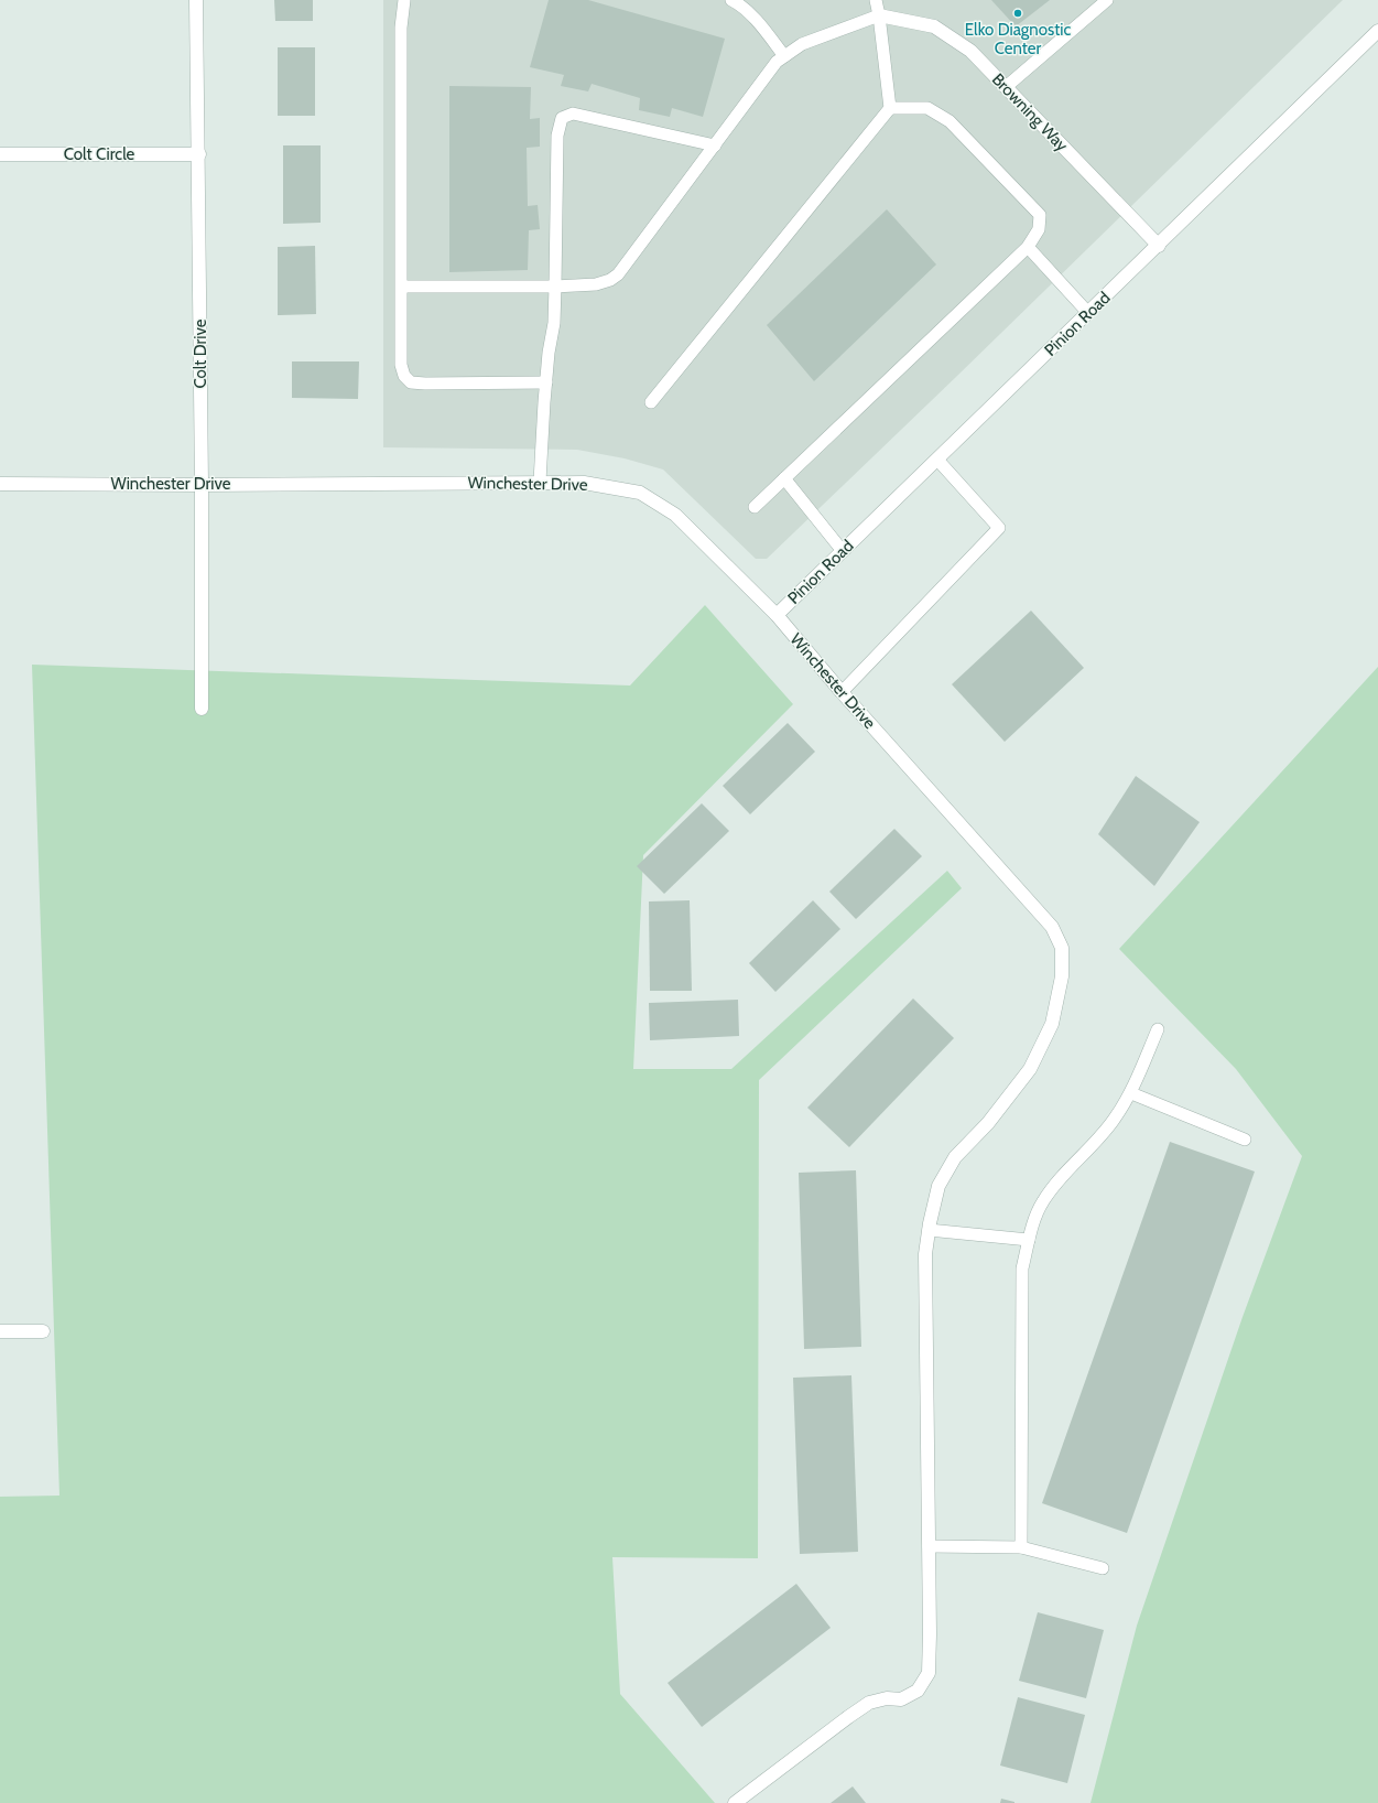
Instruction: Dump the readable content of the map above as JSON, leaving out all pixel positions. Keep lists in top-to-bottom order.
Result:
{
  "streets": {
    "street": [
      "Browning Way",
      "Colt Circle",
      "Pinion Road",
      "Colt Drive",
      "Winchester Drive"
    ]
  },
  "crossings": [
    ["Browning Way", "Pinion Road"],
    ["Colt Circle", "Colt Drive"],
    ["Pinion Road", "Winchester Drive"],
    ["Colt Drive", "Winchester Drive"]
  ],
  "places": ["Elko Diagnostic Center"]
}
